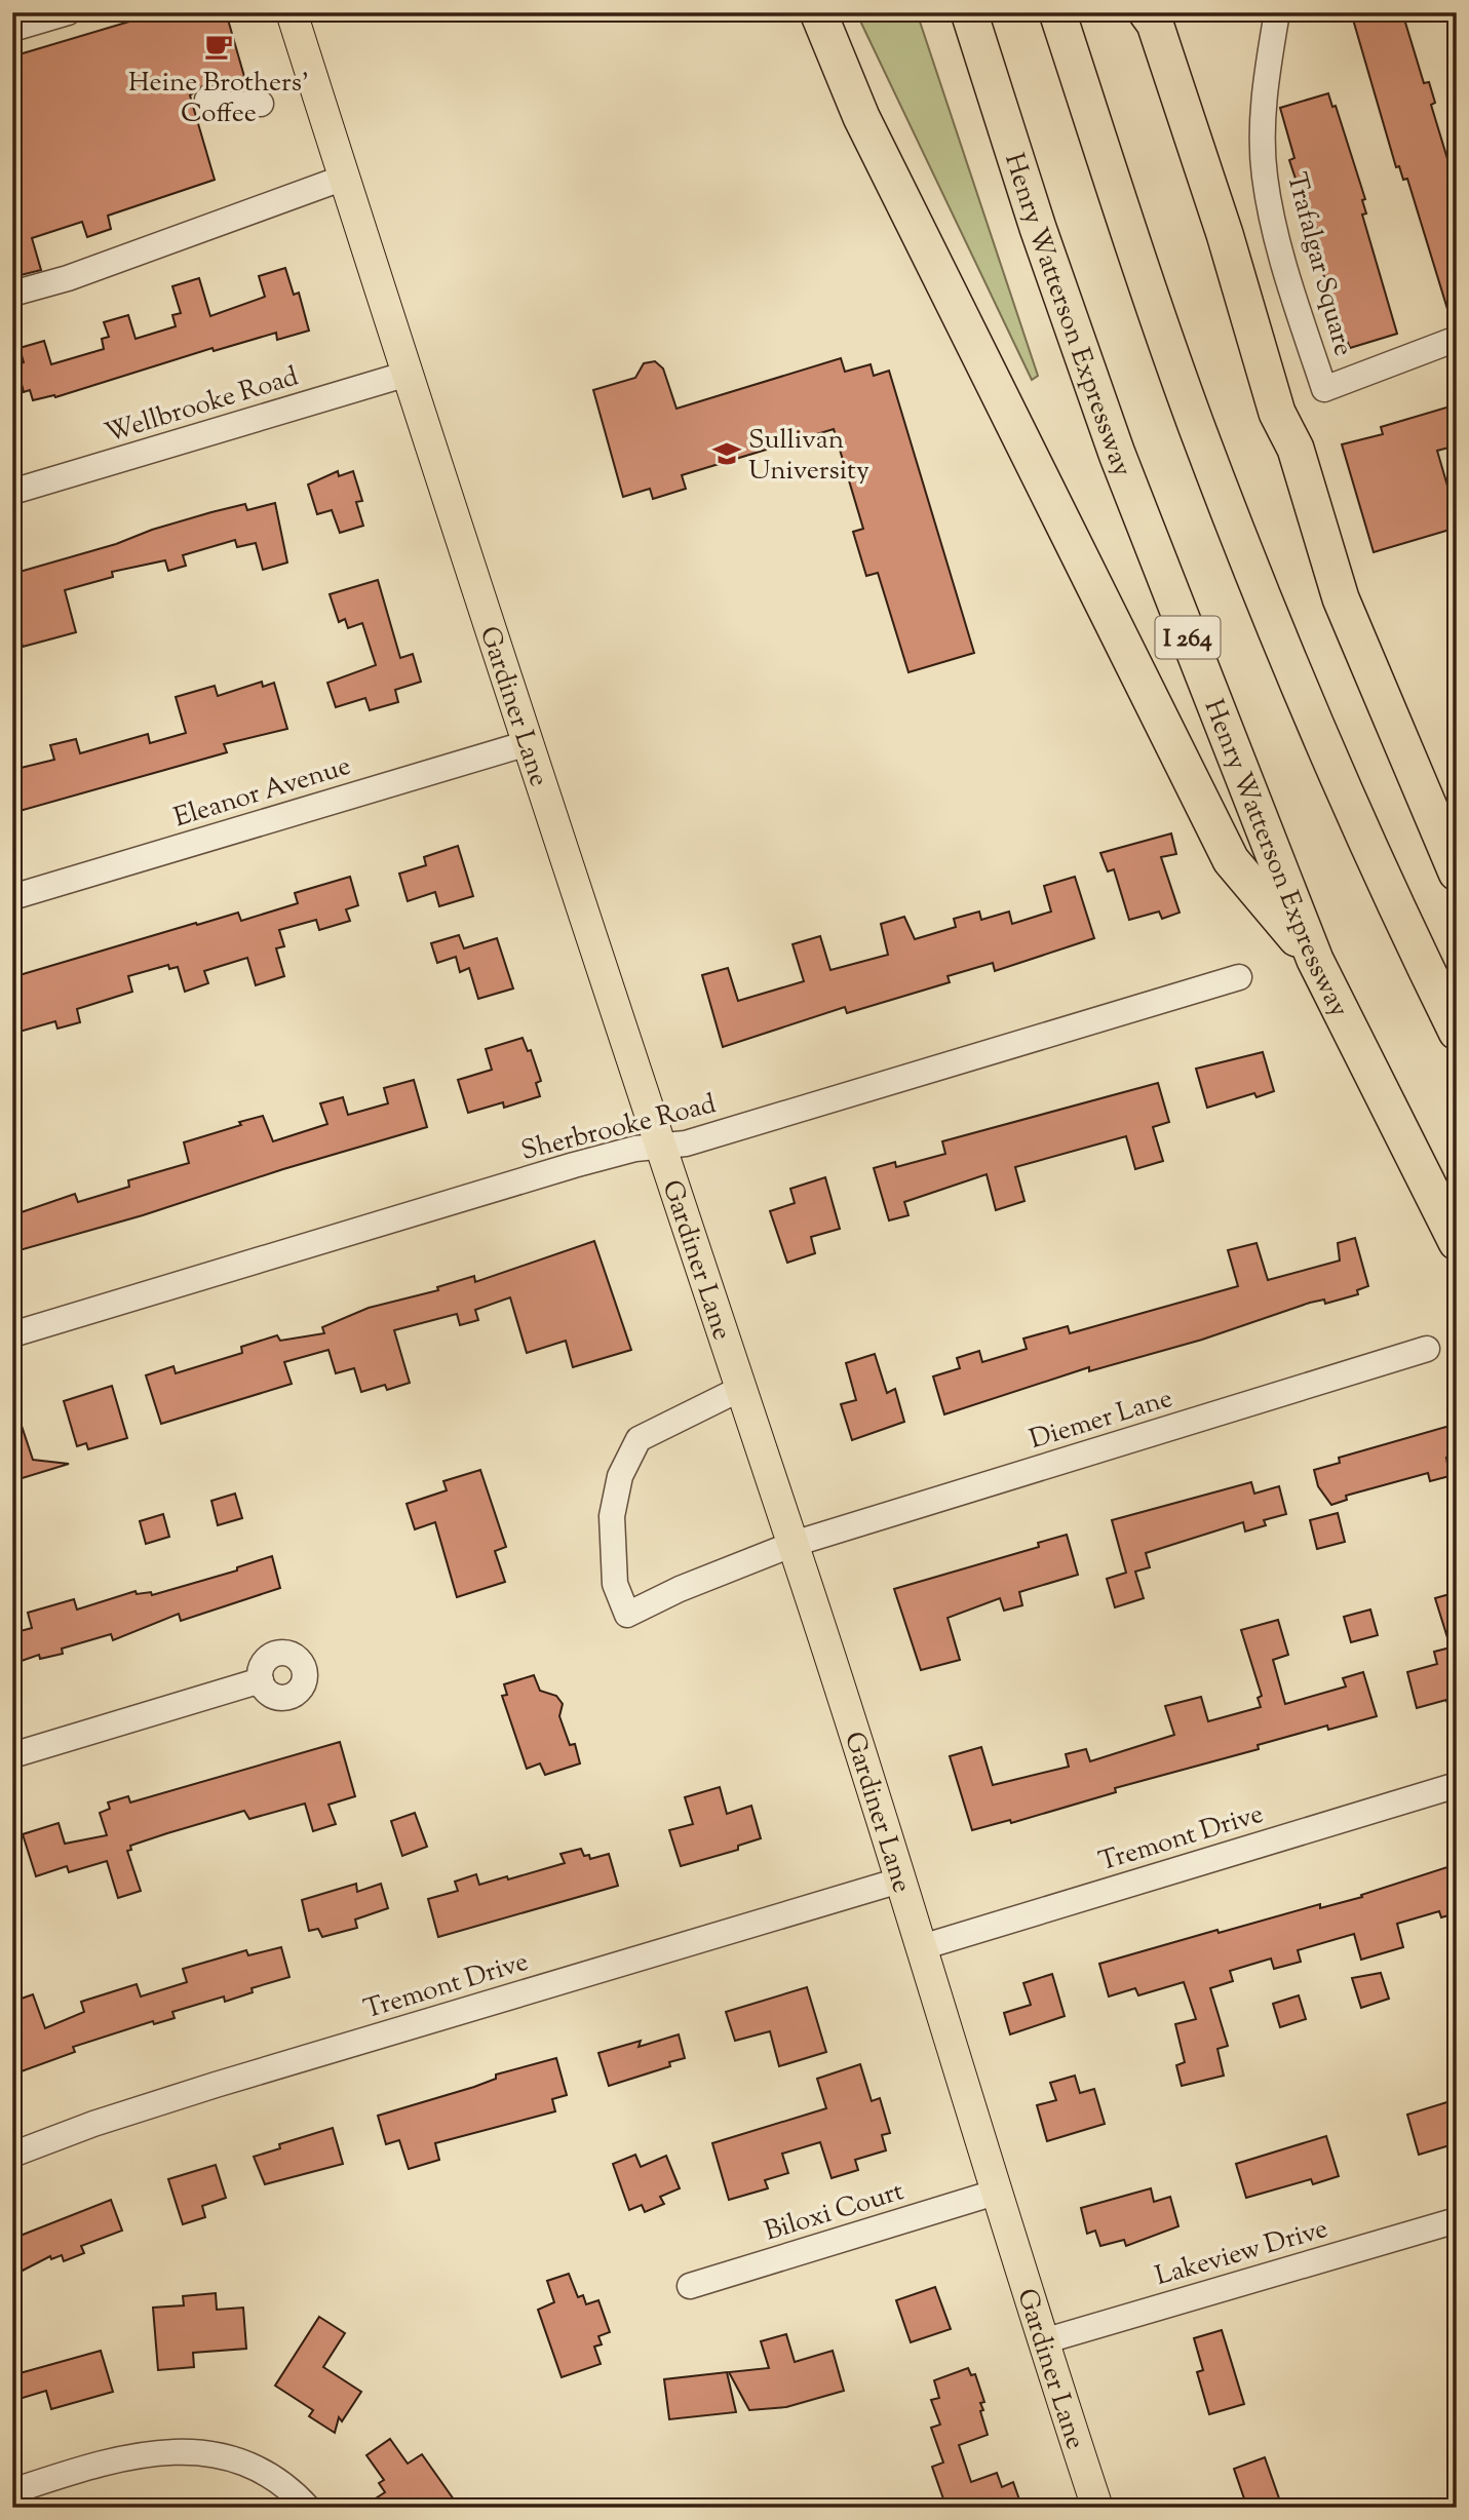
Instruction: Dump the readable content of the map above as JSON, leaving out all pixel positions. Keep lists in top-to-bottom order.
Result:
{
  "streets": {
    "highway": ["Henry Watterson Expressway", "I 264"],
    "main road": ["Gardiner Lane"],
    "street": [
      "Trafalgar Square",
      "Wellbrooke Road",
      "Eleanor Avenue",
      "Sherbrooke Road",
      "Diemer Lane",
      "Tremont Drive",
      "Biloxi Court",
      "Lakeview Drive"
    ]
  },
  "crossings": [
    ["Wellbrooke Road", "Gardiner Lane"],
    ["Gardiner Lane", "Eleanor Avenue"],
    ["Gardiner Lane", "Sherbrooke Road"],
    ["Gardiner Lane", "Diemer Lane"],
    ["Gardiner Lane", "Tremont Drive"],
    ["Gardiner Lane", "Biloxi Court"],
    ["Gardiner Lane", "Lakeview Drive"]
  ],
  "places": {
    "cafe": ["Heine Brothers' Coffee"],
    "school or university": ["Sullivan University"]
  }
}
